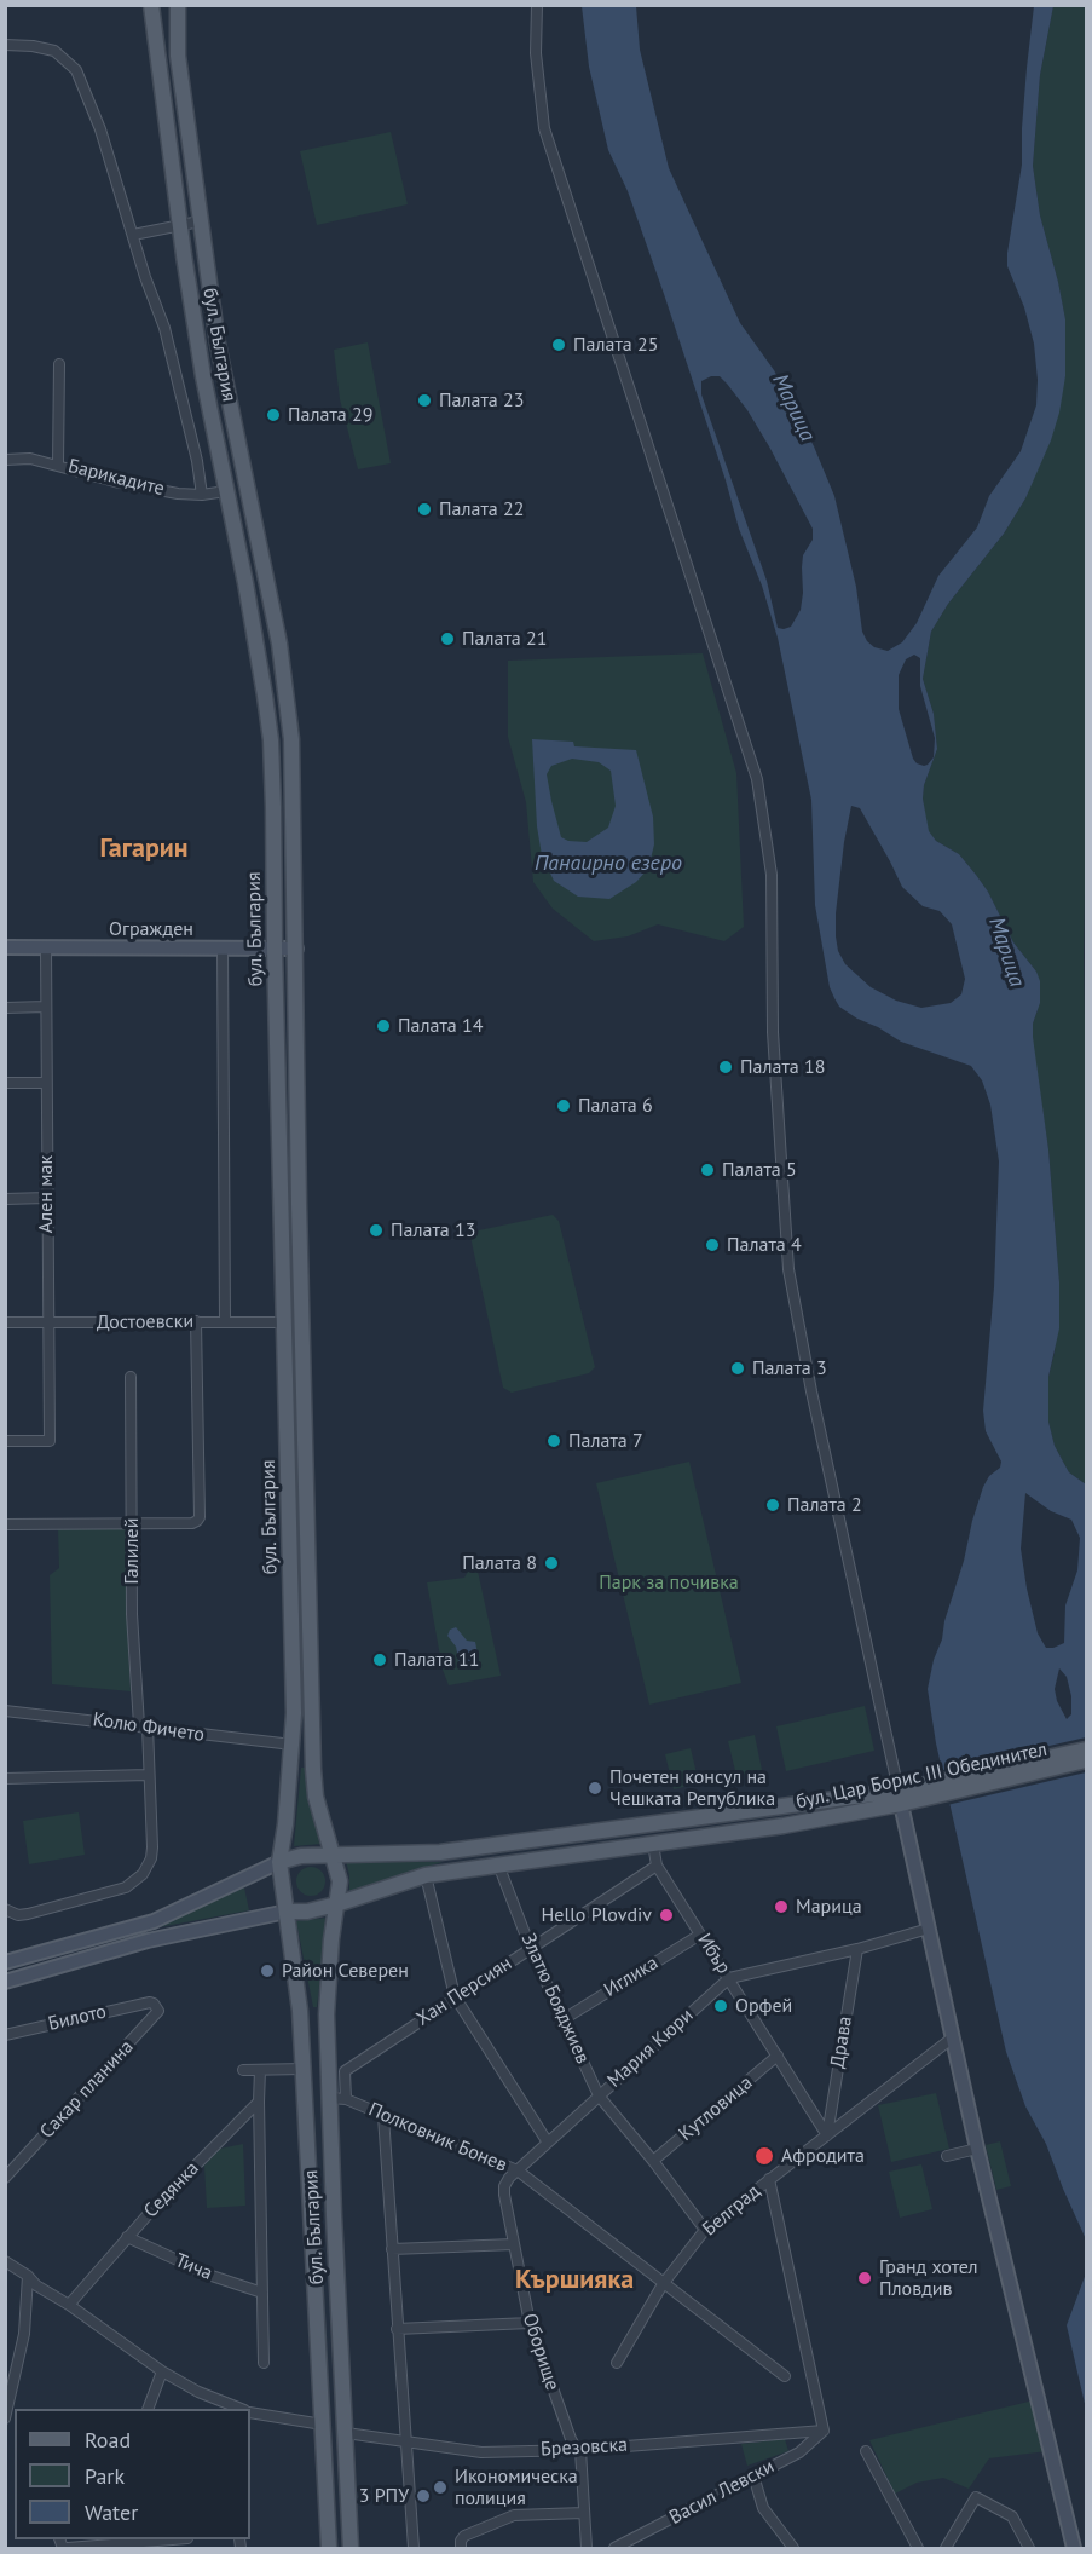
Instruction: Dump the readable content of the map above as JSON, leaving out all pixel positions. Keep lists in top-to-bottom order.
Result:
{
  "streets": {
    "main road": ["бул. България", "бул. Цар Борис III Обединител"],
    "street": [
      "Барикадите",
      "Огражден",
      "Ален мак",
      "Достоевски",
      "Галилей",
      "Колю Фичето",
      "Ибър",
      "Иглика",
      "Хан Персиян",
      "Златю Бояджиев",
      "Билото",
      "Драва",
      "Мария Кюри",
      "Сакар планина",
      "Кутловица",
      "Полковник Бонев",
      "Седянка",
      "Белград",
      "Тича",
      "Оборище",
      "Брезовска",
      "Васил Левски"
    ]
  },
  "crossings": [
    ["бул. България", "Барикадите"],
    ["бул. България", "Огражден"],
    ["бул. България", "Достоевски"],
    ["бул. България", "Колю Фичето"],
    ["бул. България", "бул. Цар Борис III Обединител"],
    ["бул. България", "Полковник Бонев"],
    ["бул. България", "Брезовска"],
    ["Огражден", "Ален мак"],
    ["Ален мак", "Достоевски"],
    ["Галилей", "Колю Фичето"],
    ["бул. Цар Борис III Обединител", "Ибър"],
    ["бул. Цар Борис III Обединител", "Златю Бояджиев"],
    ["Ибър", "Иглика"],
    ["Ибър", "Хан Персиян"],
    ["Ибър", "Драва"],
    ["Ибър", "Мария Кюри"],
    ["Ибър", "Кутловица"],
    ["Ибър", "Белград"],
    ["Иглика", "Златю Бояджиев"],
    ["Хан Персиян", "Златю Бояджиев"],
    ["Хан Персиян", "Полковник Бонев"],
    ["Златю Бояджиев", "Мария Кюри"],
    ["Златю Бояджиев", "Кутловица"],
    ["Златю Бояджиев", "Белград"],
    ["Билото", "Сакар планина"],
    ["Драва", "Мария Кюри"],
    ["Драва", "Белград"],
    ["Мария Кюри", "Полковник Бонев"],
    ["Мария Кюри", "Оборище"],
    ["Полковник Бонев", "Белград"],
    ["Полковник Бонев", "Оборище"],
    ["Седянка", "Тича"],
    ["Оборище", "Брезовска"],
    ["Брезовска", "Васил Левски"]
  ],
  "districts": ["Гагарин", "Кършияка"],
  "water": ["Марица", "Панаирно езеро"],
  "parks": ["Парк за почивка"],
  "places": [
    "Палата 25",
    "Палата 23",
    "Палата 29",
    "Палата 22",
    "Палата 21",
    "Палата 14",
    "Палата 18",
    "Палата 6",
    "Палата 5",
    "Палата 13",
    "Палата 4",
    "Палата 3",
    "Палата 7",
    "Палата 2",
    "Палата 8",
    "Палата 11",
    "Почетен консул на Чешката Република",
    "Марица",
    "Hello Plovdiv",
    "Район Северен",
    "Орфей",
    "Афродита",
    "Гранд хотел Пловдив",
    "Икономическа полиция",
    "3 РПУ"
  ],
  "legend": ["Road", "Park", "Water"]
}
